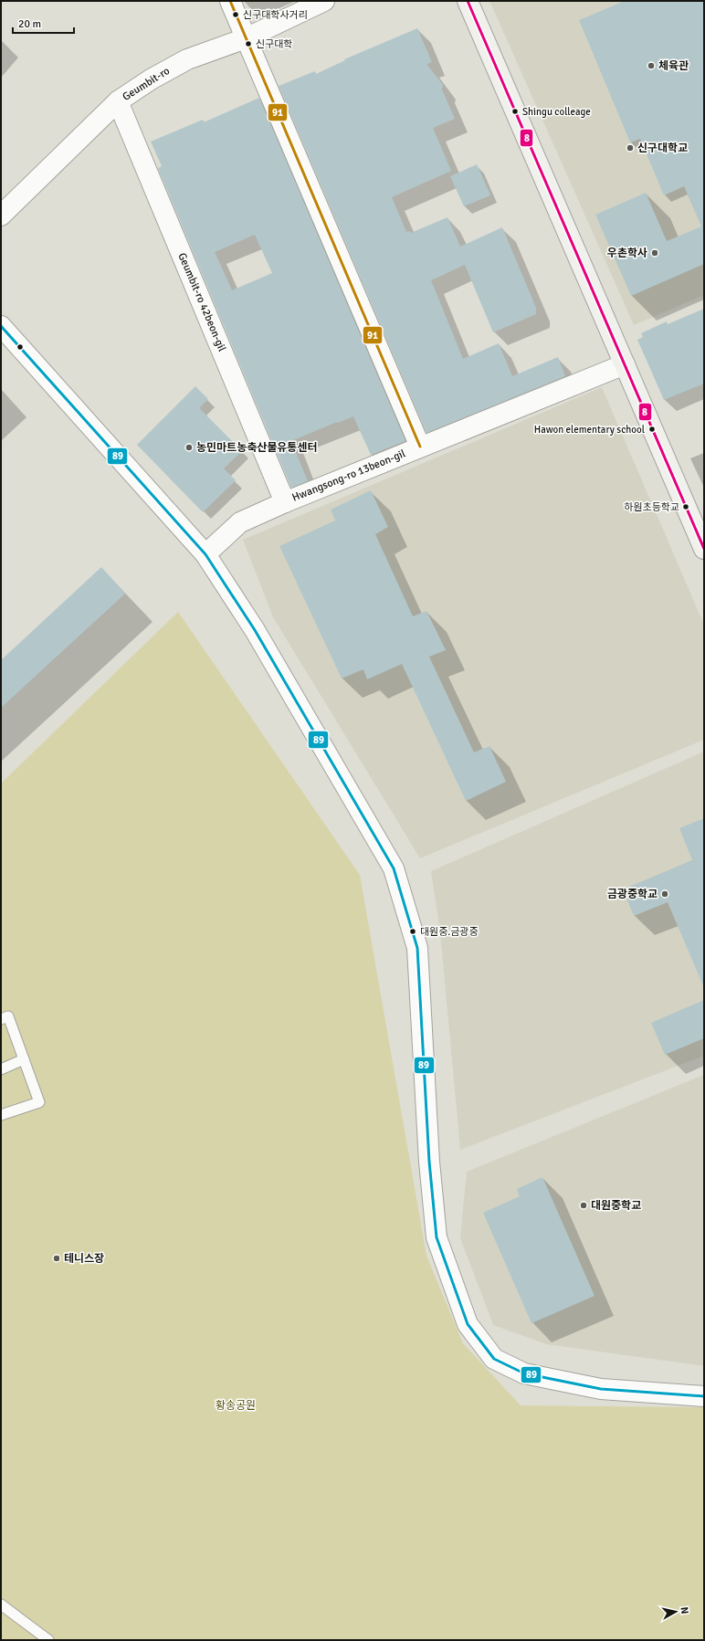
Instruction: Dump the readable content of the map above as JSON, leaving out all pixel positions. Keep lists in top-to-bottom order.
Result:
{
  "streets": {
    "street": ["Geumbit-ro", "Geumbit-ro 42beon-gil", "Hwangsong-ro 13beon-gil"]
  },
  "crossings": [
    ["Geumbit-ro", "Geumbit-ro 42beon-gil"],
    ["Geumbit-ro 42beon-gil", "Hwangsong-ro 13beon-gil"]
  ],
  "parks": ["황송공원"],
  "places": [
    "신구대학사거리",
    "신구대학",
    "체육관",
    "Shingu colleage",
    "신구대학교",
    "우촌학사",
    "Hawon elementary school",
    "농민마트농축산물유통센터",
    "하원초등학교",
    "금광중학교",
    "대원중.금광중",
    "대원중학교",
    "테니스장"
  ],
  "lines": ["transit line 8", "transit line 91", "transit line 89"],
  "scale_bar": "20 m",
  "north": "right"
}
